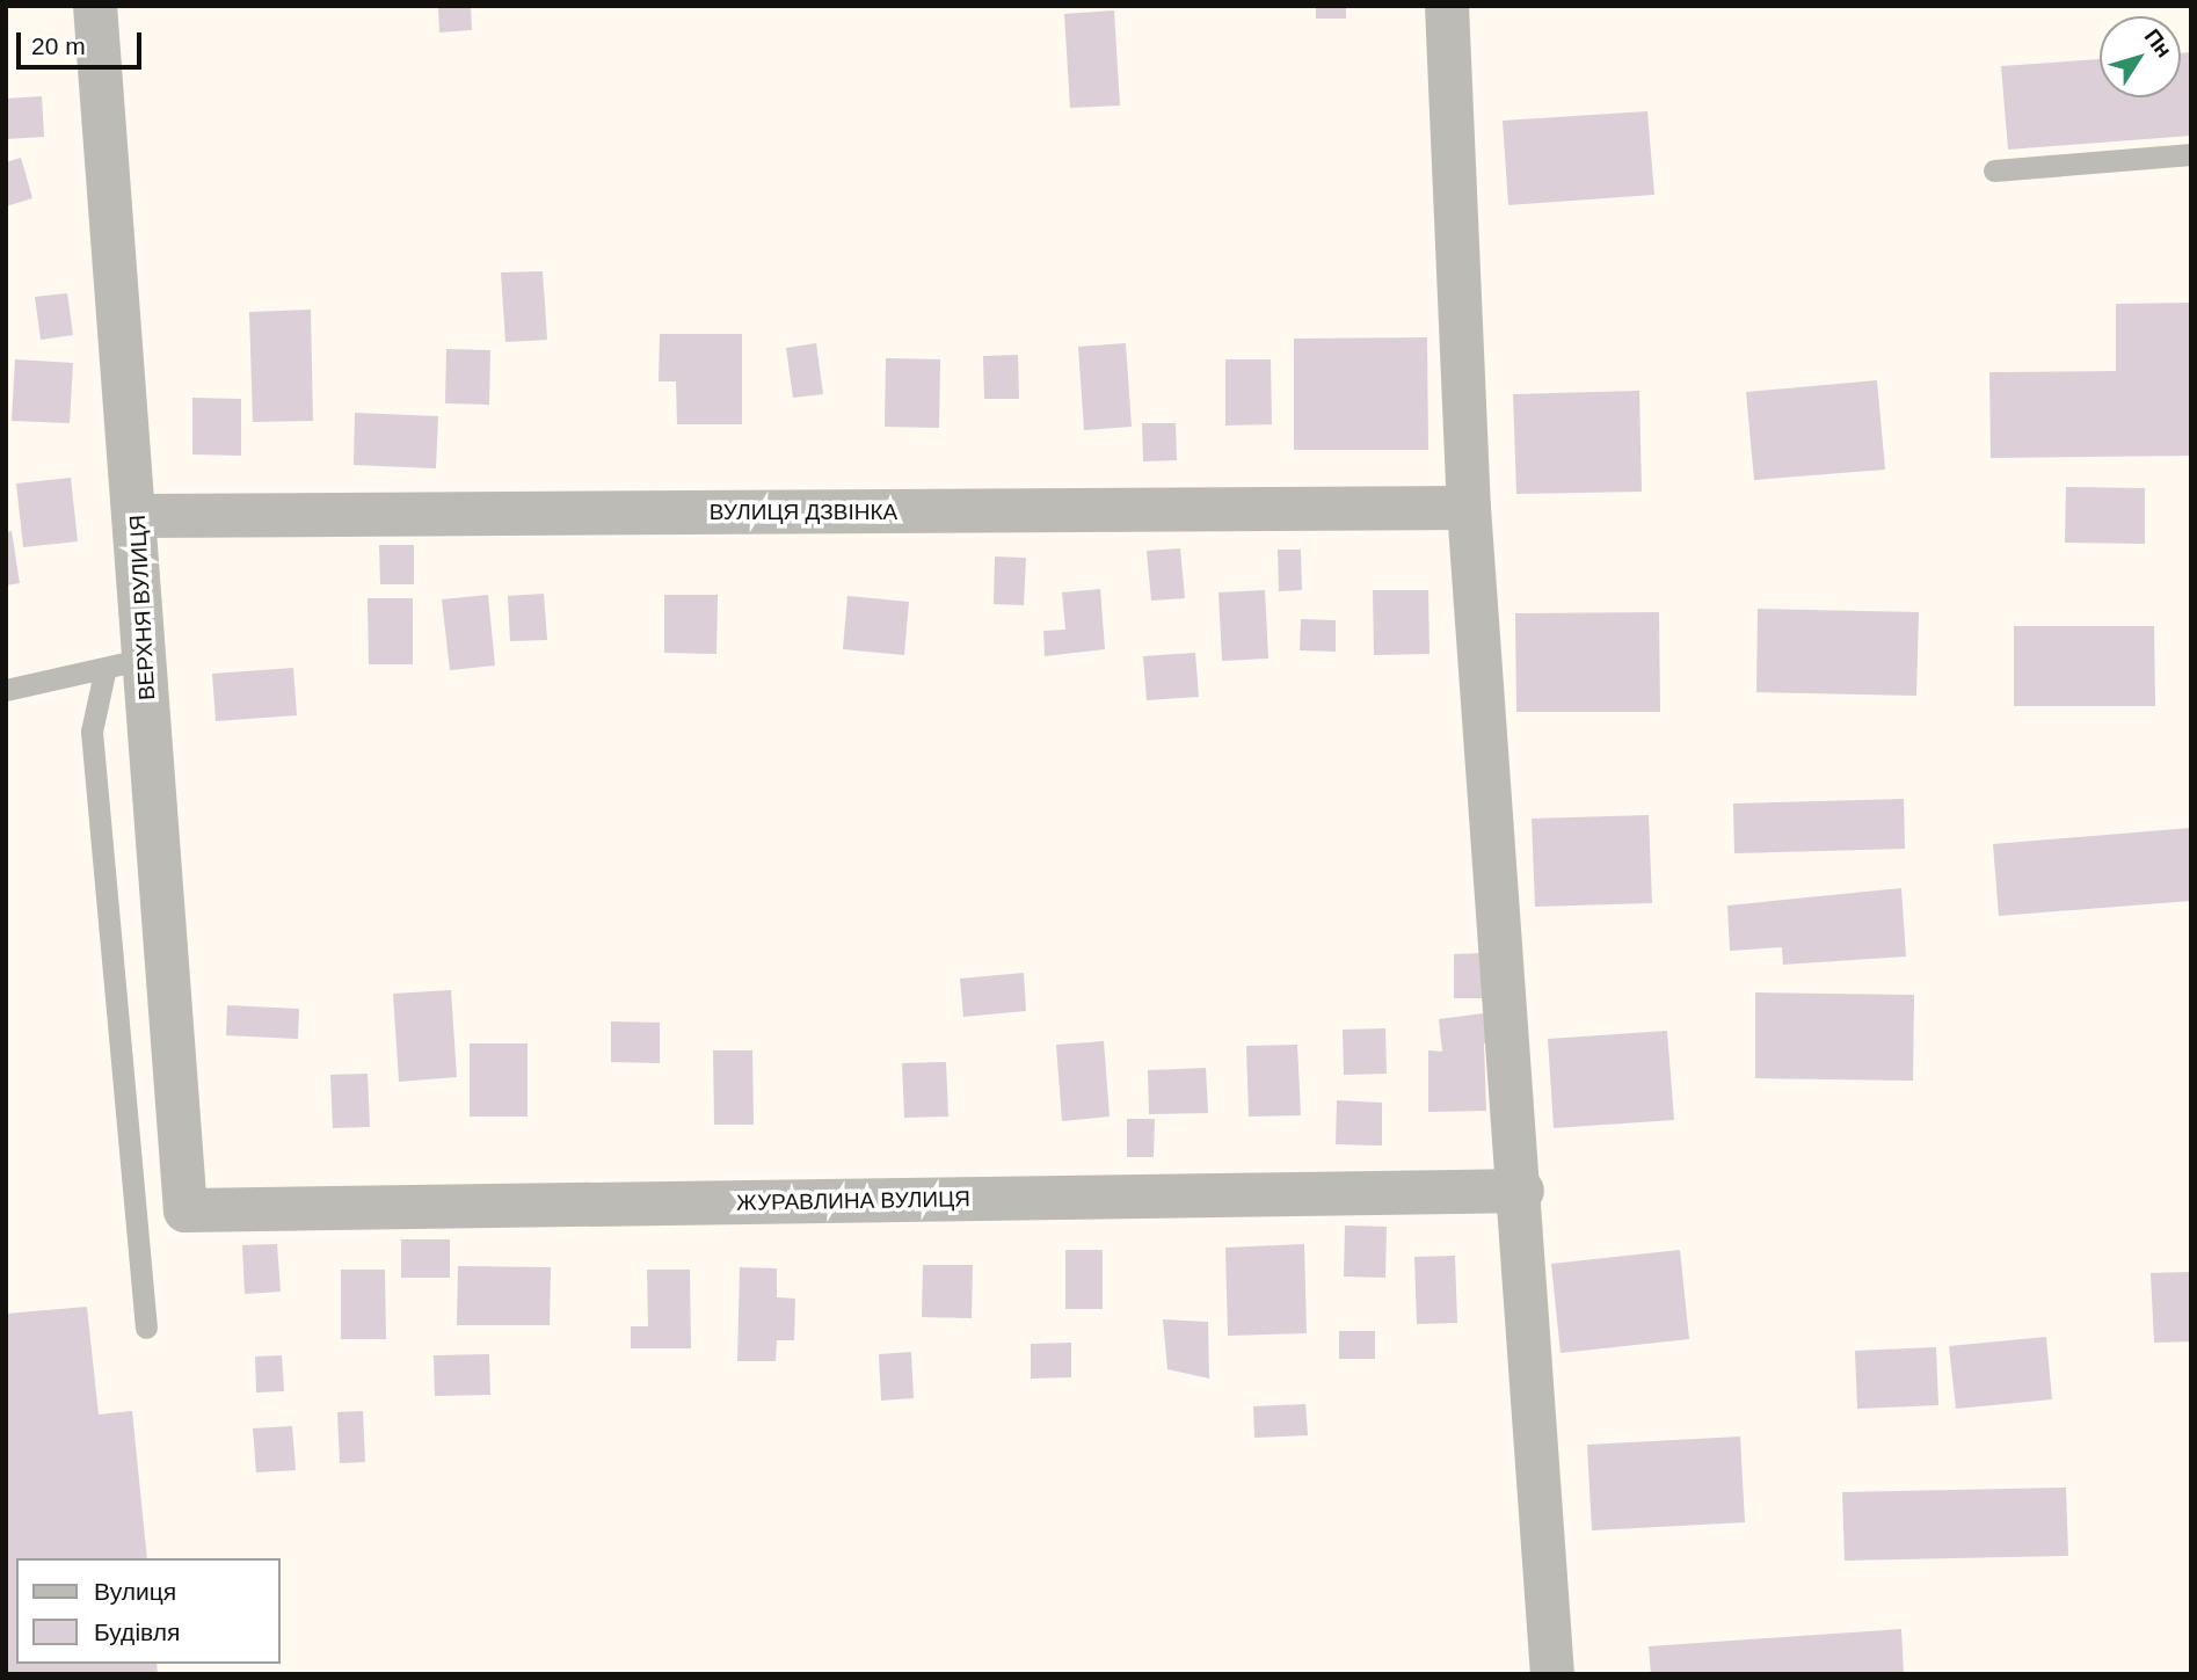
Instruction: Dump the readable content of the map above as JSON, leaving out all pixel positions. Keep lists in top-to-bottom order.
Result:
{
  "streets": {
    "street": ["ВУЛИЦЯ ДЗВІНКА", "ВЕРХНЯ ВУЛИЦЯ", "ЖУРАВЛИНА ВУЛИЦЯ"]
  },
  "crossings": [
    ["ВУЛИЦЯ ДЗВІНКА", "ВЕРХНЯ ВУЛИЦЯ"],
    ["ВЕРХНЯ ВУЛИЦЯ", "ЖУРАВЛИНА ВУЛИЦЯ"]
  ],
  "legend": ["Вулиця", "Будівля"],
  "scale_bar": "20 m",
  "north": "top right"
}
